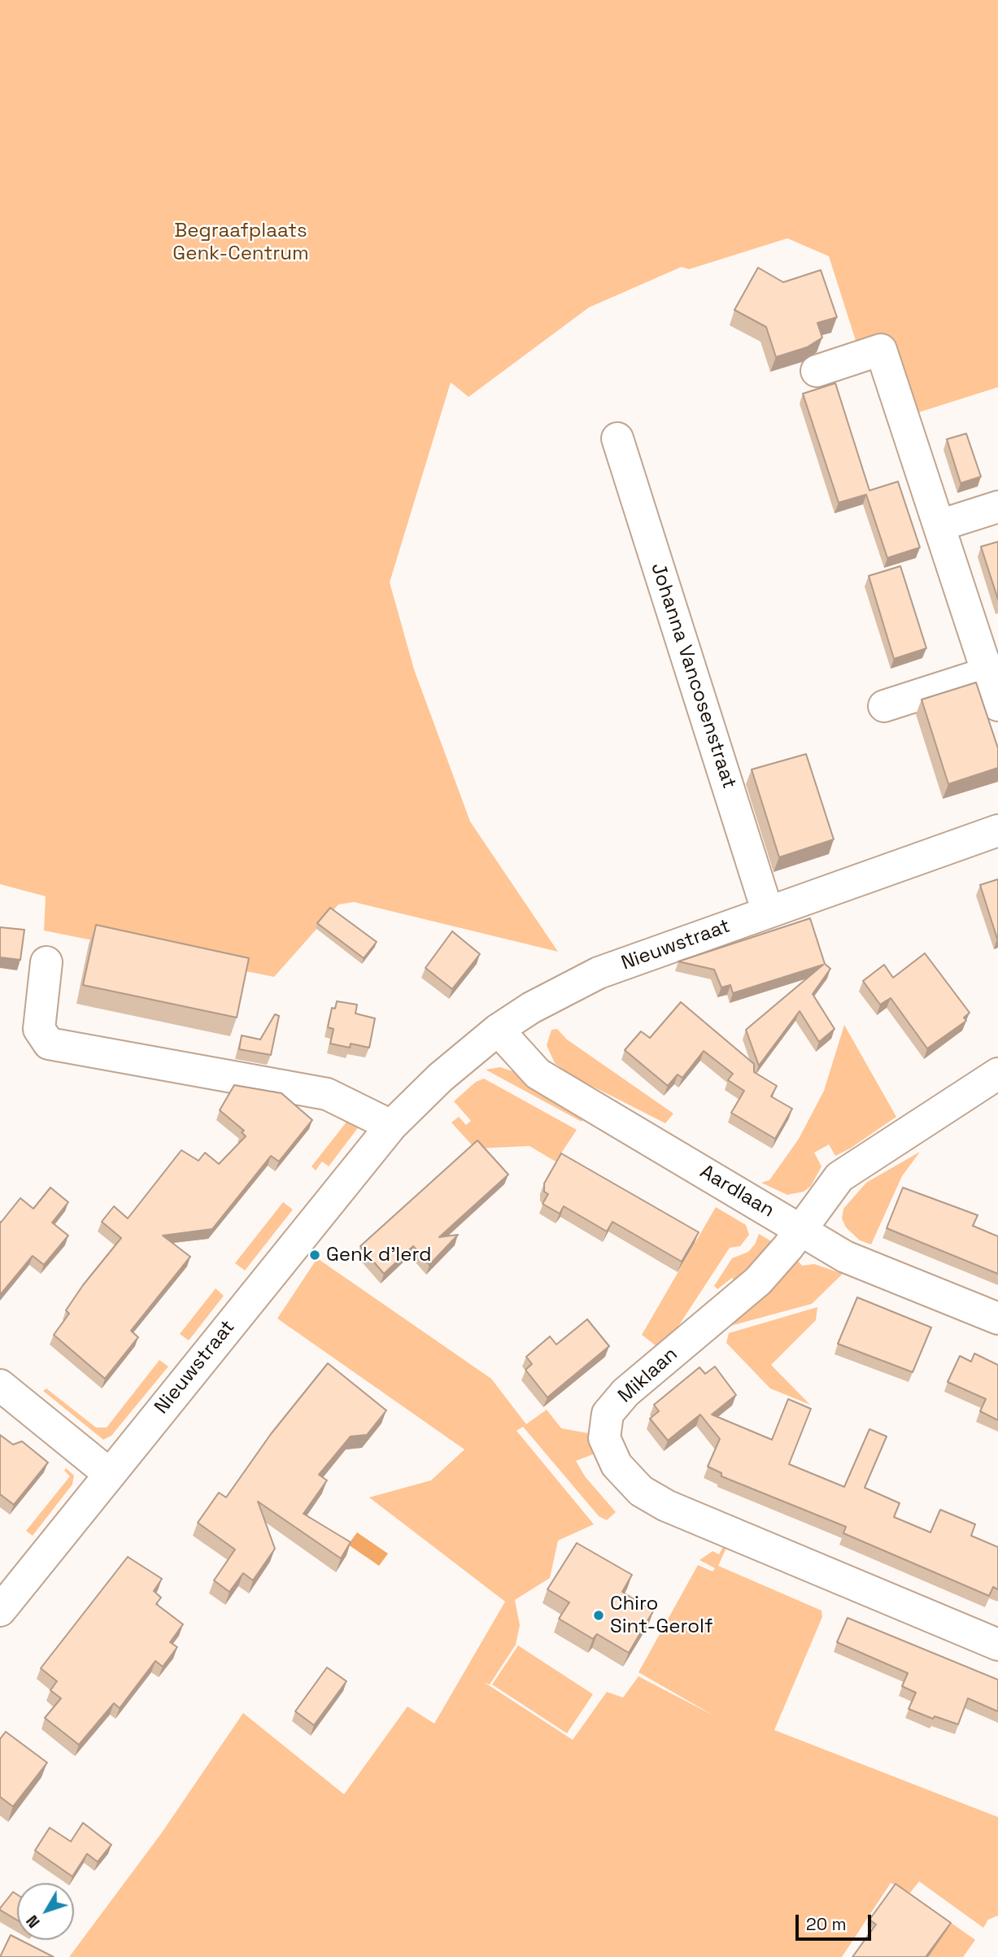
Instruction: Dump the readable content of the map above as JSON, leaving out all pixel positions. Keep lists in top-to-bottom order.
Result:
{
  "streets": {
    "street": [
      "Johanna Vancosenstraat",
      "Nieuwstraat",
      "Aardlaan",
      "Miklaan"
    ]
  },
  "crossings": [
    ["Johanna Vancosenstraat", "Nieuwstraat"],
    ["Nieuwstraat", "Aardlaan"],
    ["Aardlaan", "Miklaan"]
  ],
  "parks": ["Begraafplaats Genk-Centrum"],
  "places": ["Genk d'Ierd", "Chiro Sint-Gerolf"],
  "scale_bar": "20 m",
  "north": "bottom left"
}
